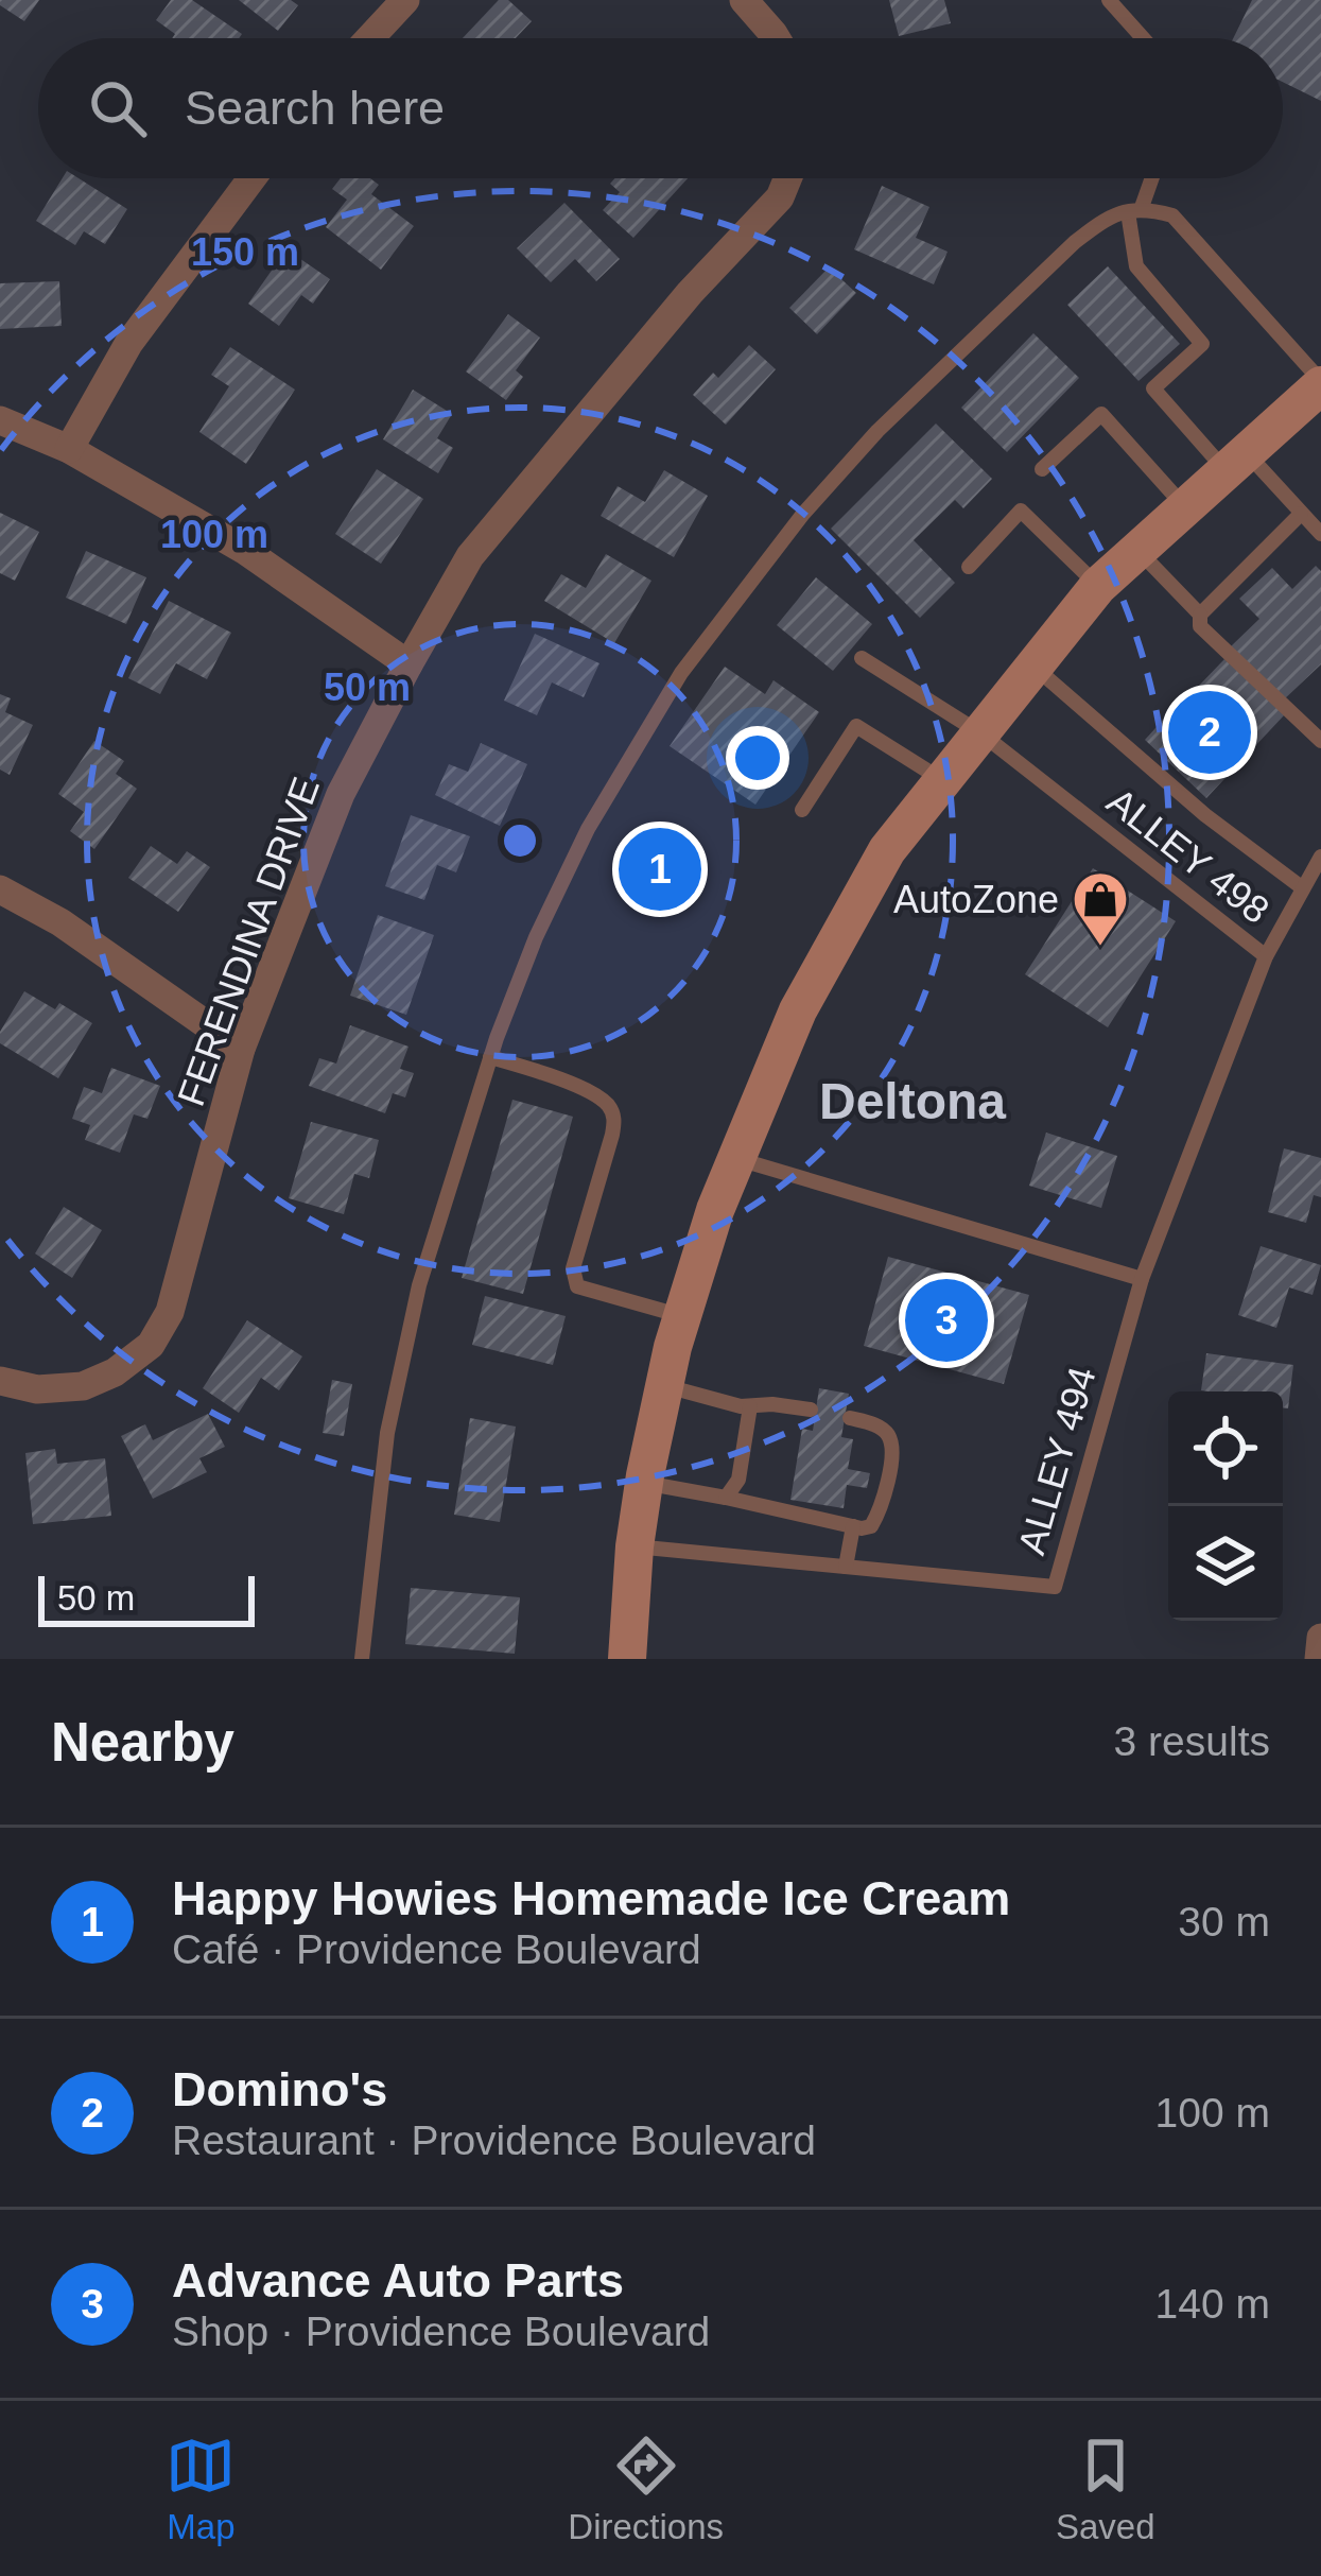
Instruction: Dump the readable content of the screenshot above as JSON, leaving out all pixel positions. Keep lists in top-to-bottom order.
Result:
{
  "streets": {
    "street": ["FERENDINA DRIVE"],
    "lane": ["ALLEY 498", "ALLEY 494"]
  },
  "crossings": [
    ["ALLEY 498", "ALLEY 494"]
  ],
  "districts": ["Deltona"],
  "places": {
    "shop": ["AutoZone"]
  },
  "scale_bar": "50 m",
  "page": {
    "search": "Search here",
    "pins": ["2", "1", "3"],
    "scale": "50 m",
    "heading": ["Nearby", "3 results"],
    "list": [
      {
        "mark": "1",
        "name": "Happy Howies Homemade Ice Cream",
        "note": "Café · Providence Boulevard",
        "value": "30 m"
      },
      {
        "mark": "2",
        "name": "Domino's",
        "note": "Restaurant · Providence Boulevard",
        "value": "100 m"
      },
      {
        "mark": "3",
        "name": "Advance Auto Parts",
        "note": "Shop · Providence Boulevard",
        "value": "140 m"
      }
    ],
    "nav": ["Map", "Directions", "Saved"]
  },
  "rings": ["150 m", "100 m", "50 m"]
}
